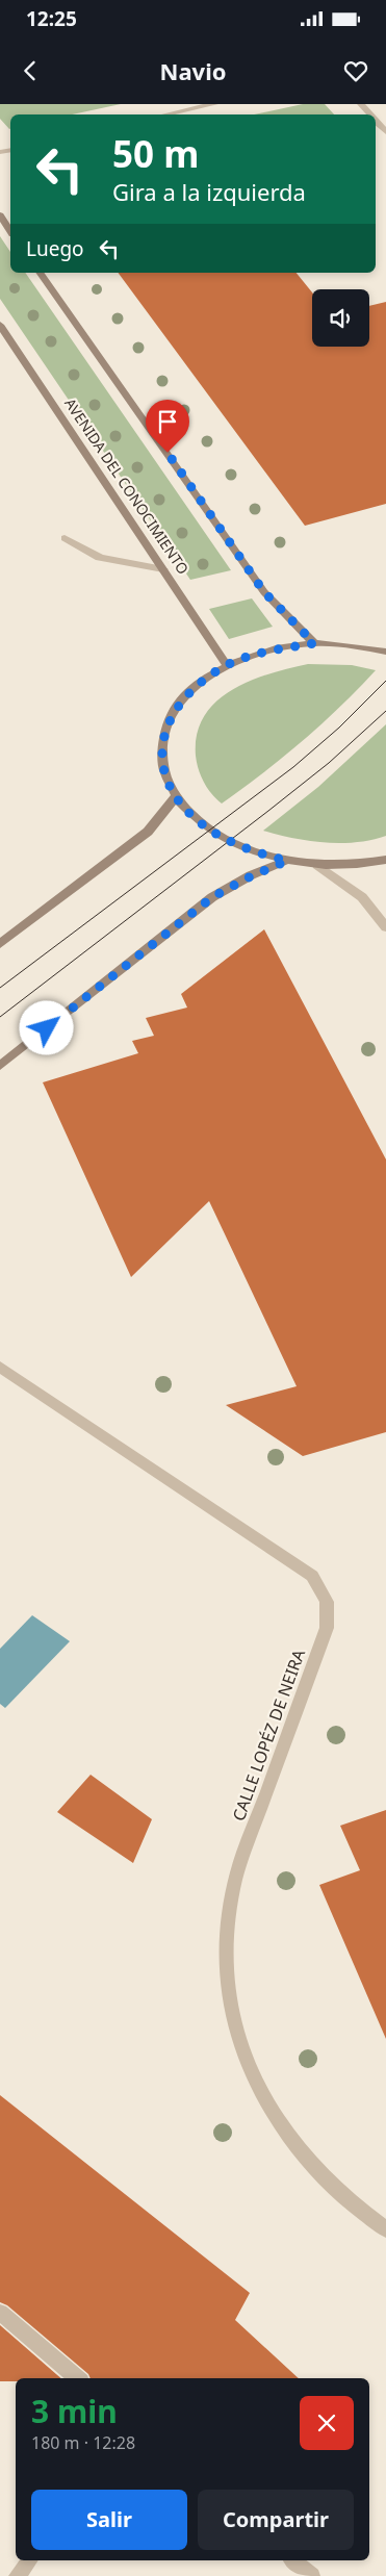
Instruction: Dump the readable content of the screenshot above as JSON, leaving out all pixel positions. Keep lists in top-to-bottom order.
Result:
{
  "streets": {
    "main road": ["AVENIDA DEL CONOCIMIENTO"],
    "street": ["CALLE LOPÉZ DE NEIRA"]
  },
  "page": {
    "status": "12:25",
    "header": "Navio",
    "turn": ["50 m", "Gira a la izquierda"],
    "then": "Luego",
    "heading": ["3 min", "180 m · 12:28"],
    "buttons": ["Salir", "Compartir"]
  }
}
